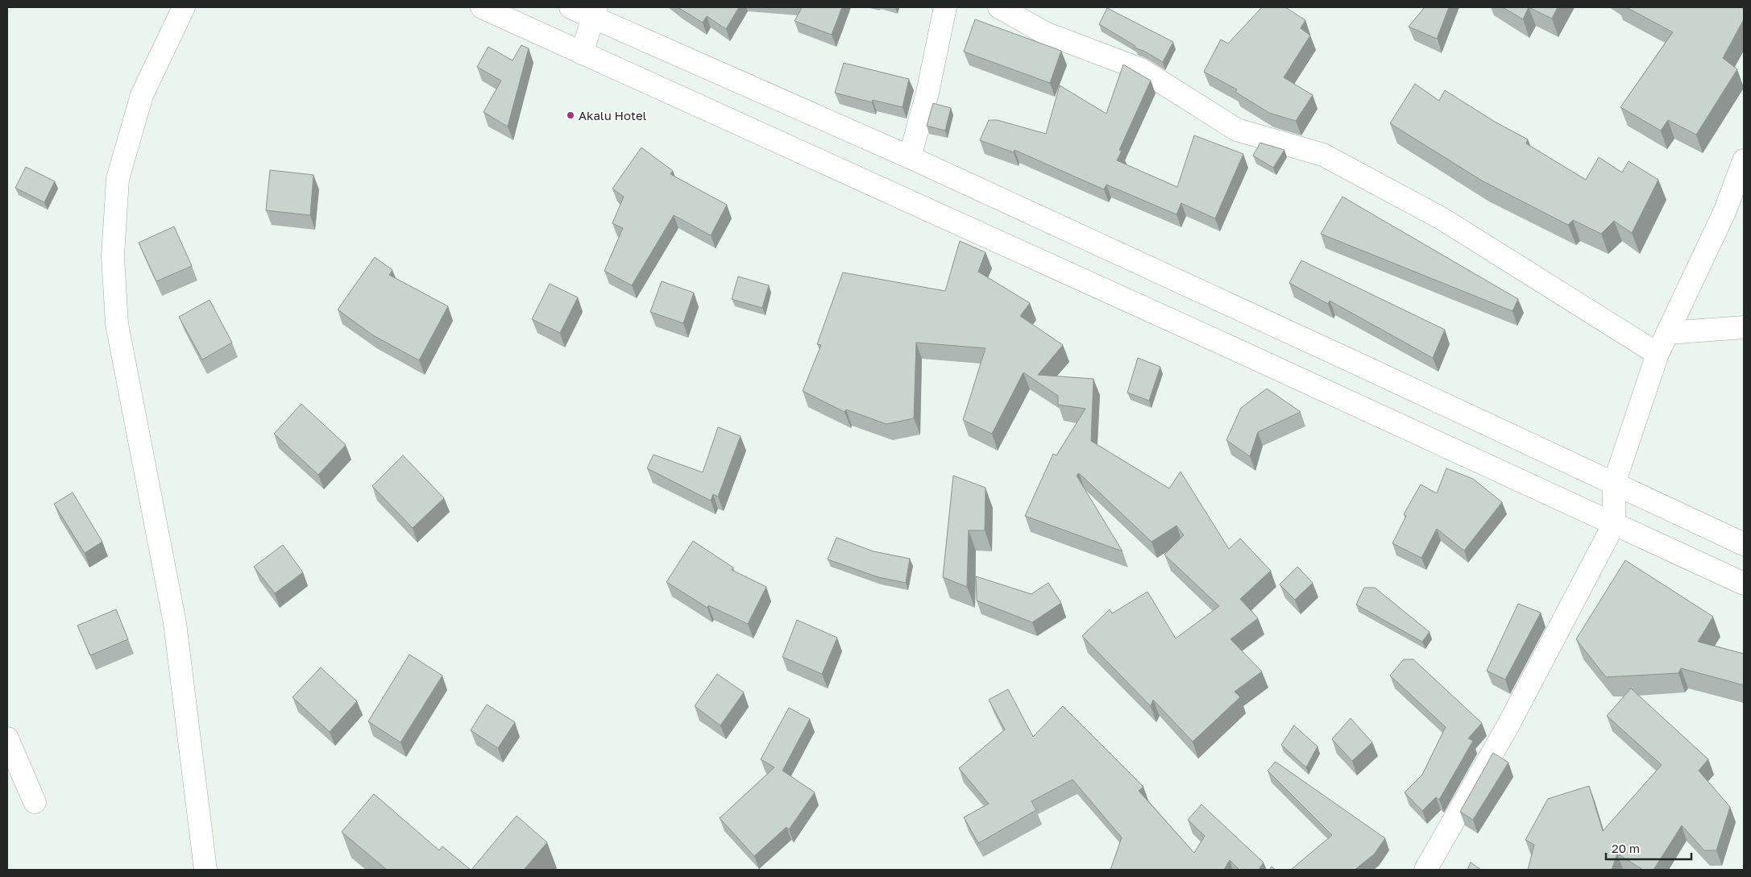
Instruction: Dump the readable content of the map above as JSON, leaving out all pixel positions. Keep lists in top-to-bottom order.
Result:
{
  "places": ["Akalu Hotel"],
  "scale_bar": "20 m"
}
